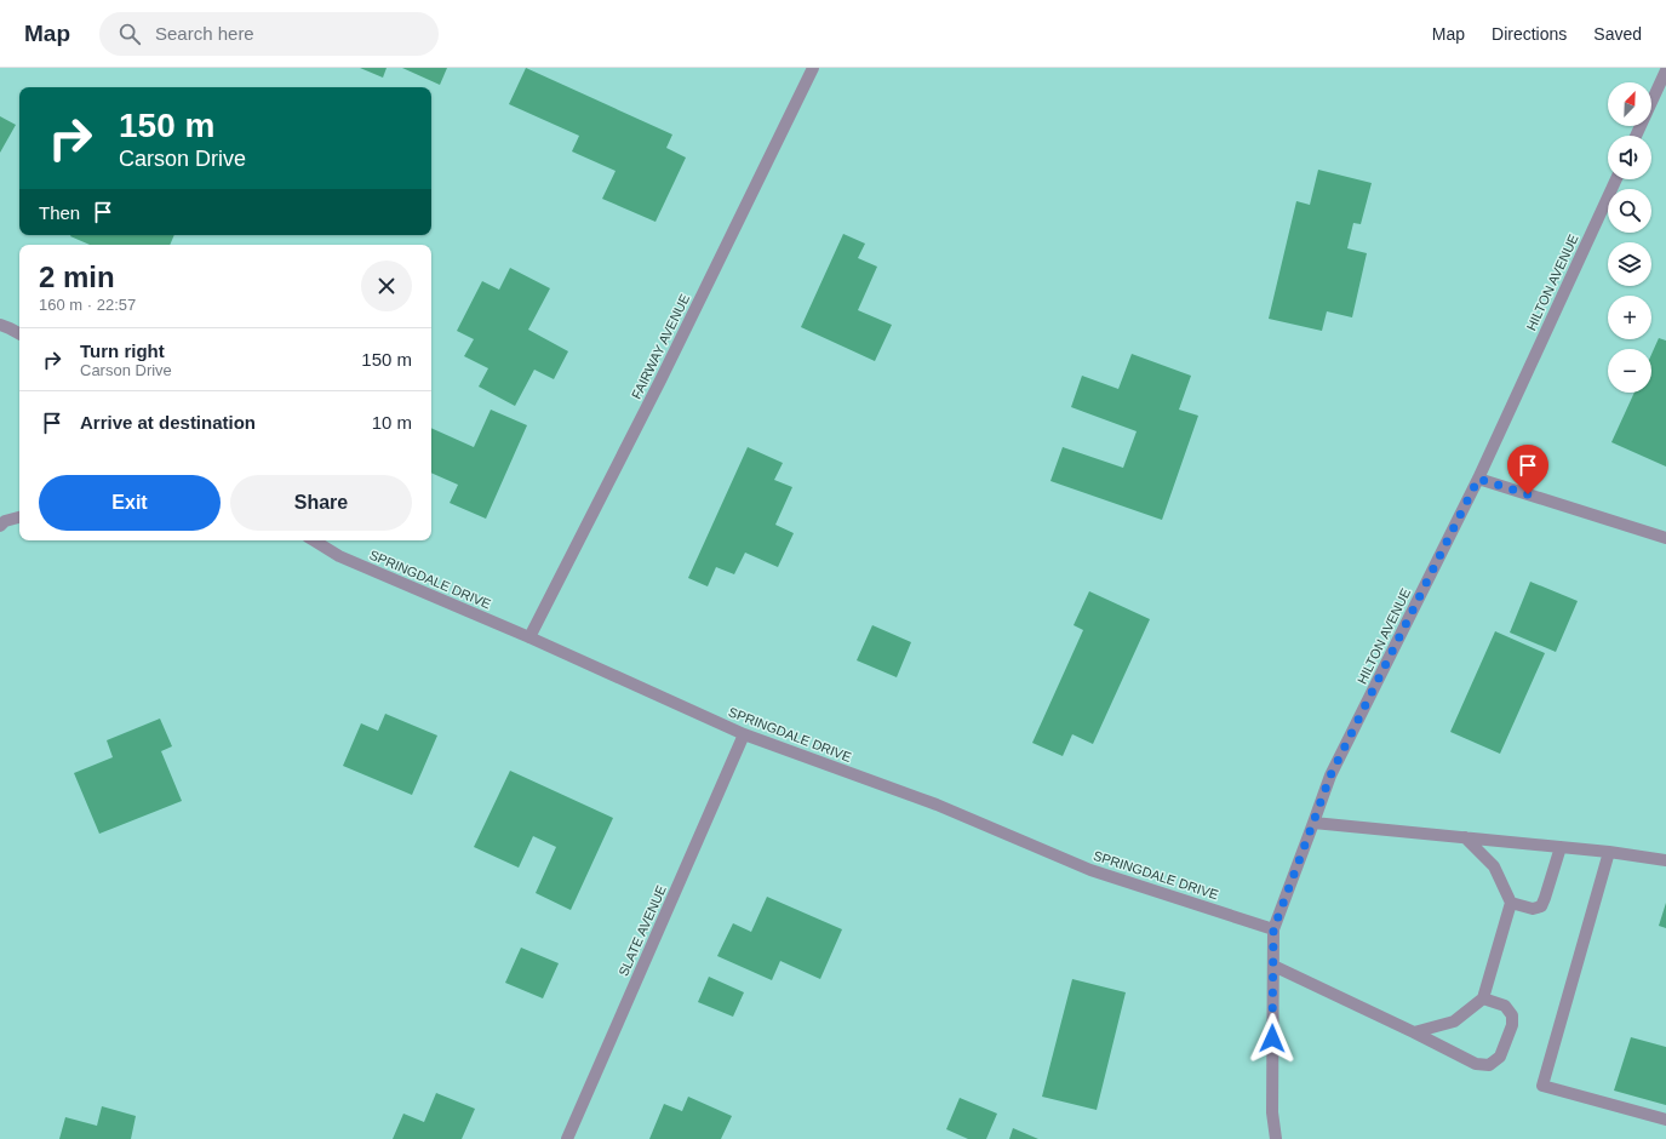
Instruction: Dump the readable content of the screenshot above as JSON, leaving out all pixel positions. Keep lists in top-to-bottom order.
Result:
{
  "streets": {
    "street": [
      "HILTON AVENUE",
      "FAIRWAY AVENUE",
      "SPRINGDALE DRIVE",
      "SLATE AVENUE"
    ]
  },
  "crossings": [
    ["HILTON AVENUE", "SPRINGDALE DRIVE"],
    ["FAIRWAY AVENUE", "SPRINGDALE DRIVE"],
    ["SPRINGDALE DRIVE", "SLATE AVENUE"]
  ],
  "north": "top right",
  "page": {
    "header": "Map",
    "search": "Search here",
    "nav": ["Map", "Directions", "Saved"],
    "map_buttons": ["+", "−"],
    "turn": ["150 m", "Carson Drive"],
    "then": "Then",
    "heading": ["2 min", "160 m · 22:57"],
    "list": [
      {
        "name": "Turn right",
        "note": "Carson Drive",
        "value": "150 m"
      },
      {
        "name": "Arrive at destination",
        "value": "10 m"
      }
    ],
    "buttons": ["Exit", "Share"]
  }
}
